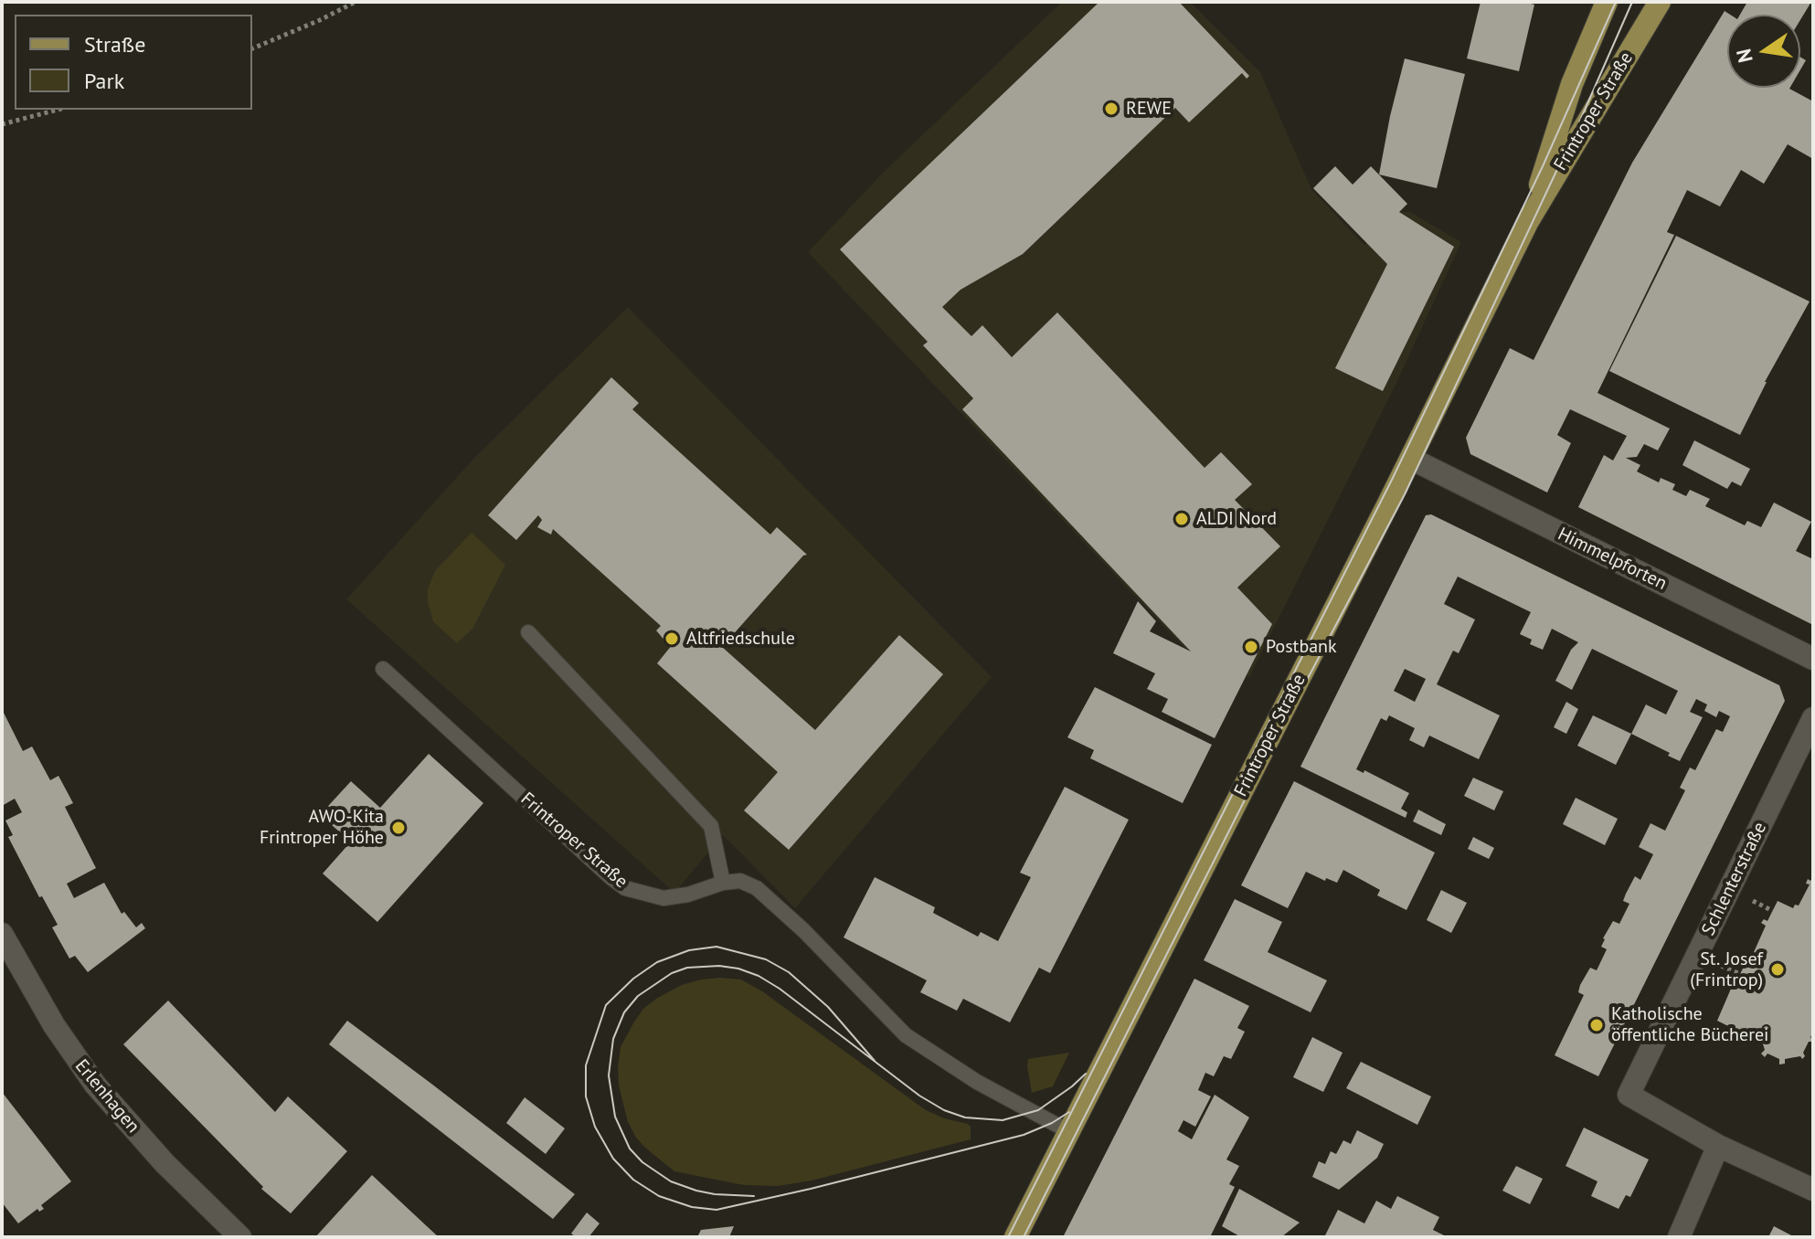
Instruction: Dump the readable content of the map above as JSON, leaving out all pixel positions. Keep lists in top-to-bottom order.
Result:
{
  "streets": {
    "main road": ["Frintroper Straße"],
    "street": ["Himmelpforten", "Schlenterstraße", "Erlenhagen"]
  },
  "crossings": [
    ["Frintroper Straße", "Himmelpforten"]
  ],
  "places": [
    "REWE",
    "ALDI Nord",
    "Altfriedschule",
    "Postbank",
    "AWO-Kita Frintroper Höhe",
    "St. Josef (Frintrop)",
    "Katholische öffentliche Bücherei"
  ],
  "legend": ["Straße", "Park"],
  "north": "left"
}
